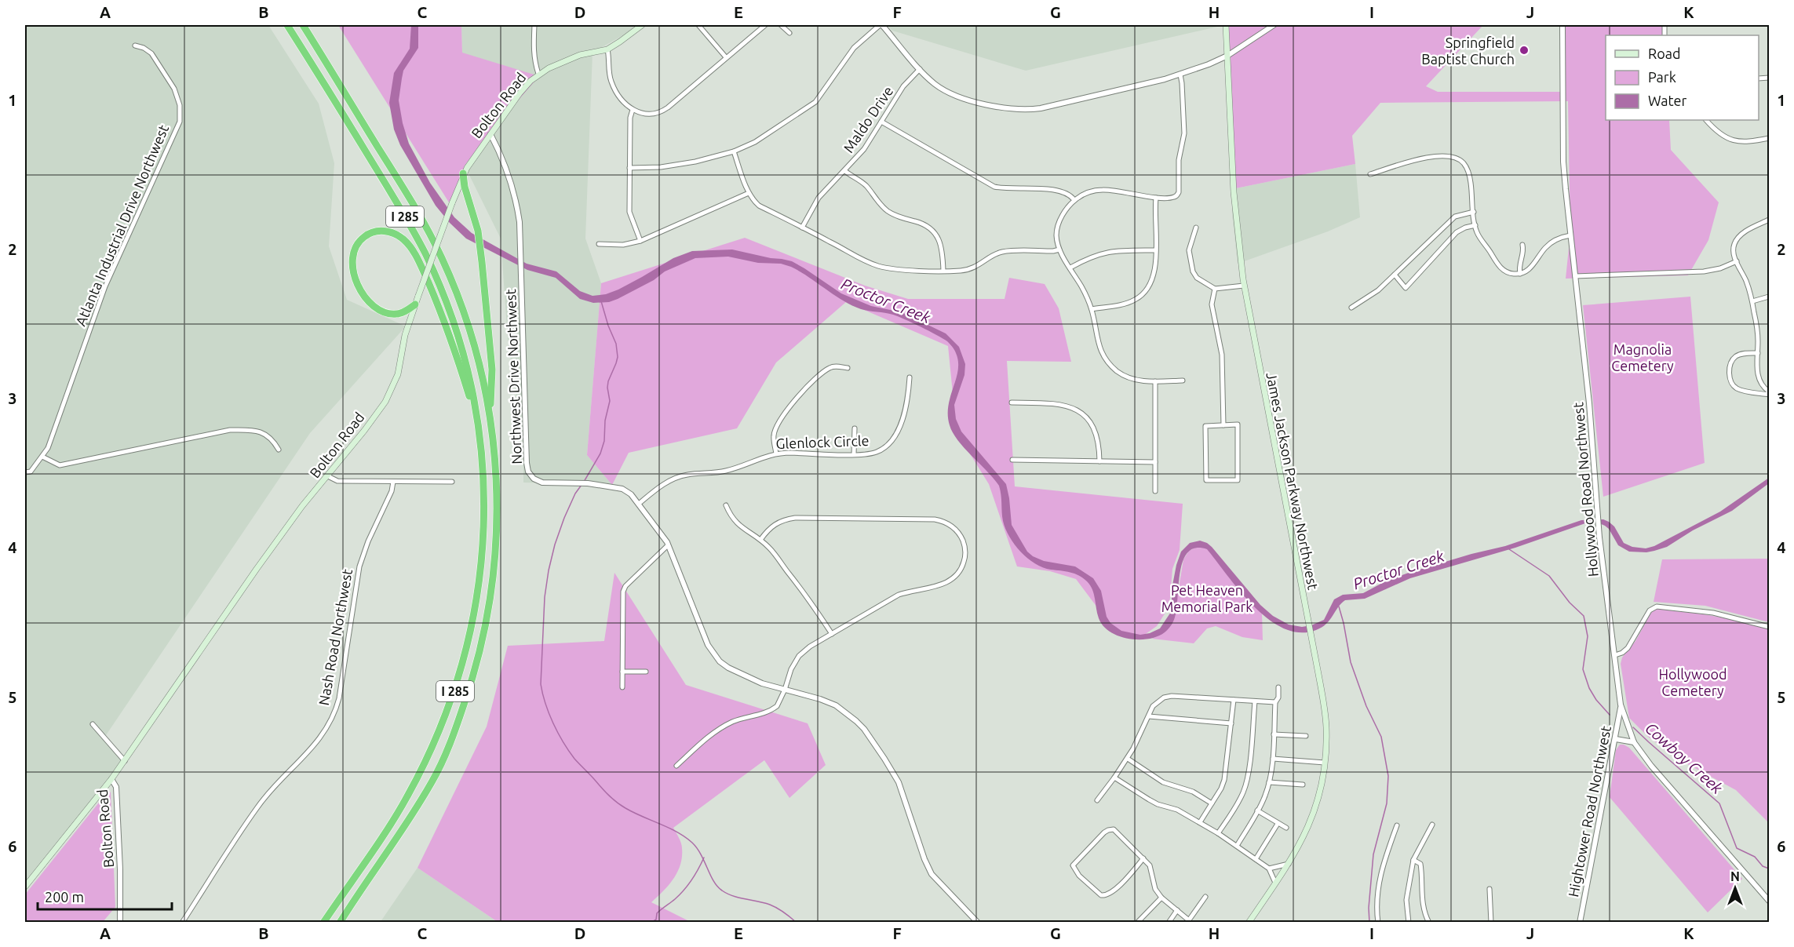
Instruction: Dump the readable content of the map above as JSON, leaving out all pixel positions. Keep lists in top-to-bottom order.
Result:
{
  "streets": {
    "highway": ["I 285"],
    "main road": ["Bolton Road", "James Jackson Parkway Northwest"],
    "street": [
      "Maldo Drive",
      "Atlanta Industrial Drive Northwest",
      "Northwest Drive Northwest",
      "Glenlock Circle",
      "Hollywood Road Northwest",
      "Nash Road Northwest",
      "Hightower Road Northwest"
    ]
  },
  "crossings": [
    ["Bolton Road", "Northwest Drive Northwest"],
    ["Northwest Drive Northwest", "Glenlock Circle"],
    ["Hollywood Road Northwest", "Hightower Road Northwest"]
  ],
  "water": ["Proctor Creek", "Cowboy Creek"],
  "parks": ["Magnolia Cemetery", "Pet Heaven Memorial Park", "Hollywood Cemetery"],
  "places": ["Springfield Baptist Church"],
  "legend": ["Road", "Park", "Water"],
  "scale_bar": "200 m",
  "north": "top",
  "grid": {
    "columns": [
      "A",
      "B",
      "C",
      "D",
      "E",
      "F",
      "G",
      "H",
      "I",
      "J",
      "K"
    ],
    "rows": [
      "1",
      "2",
      "3",
      "4",
      "5",
      "6"
    ]
  }
}
